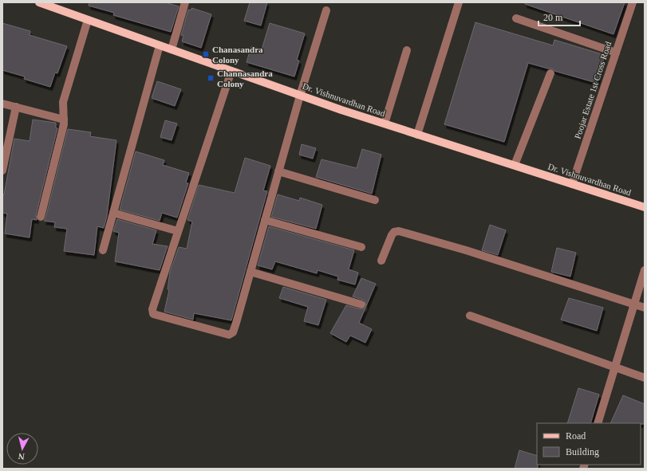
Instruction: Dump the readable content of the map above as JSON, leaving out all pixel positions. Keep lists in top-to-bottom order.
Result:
{
  "streets": {
    "main road": ["Dr. Vishnuvardhan Road"],
    "street": ["Poojar Estate 1st Cross Road"]
  },
  "crossings": [
    ["Poojar Estate 1st Cross Road", "Dr. Vishnuvardhan Road"]
  ],
  "places": {
    "transit": ["Chanasandra Colony", "Channasandra Colony"]
  },
  "legend": ["Road", "Building"],
  "scale_bar": "20 m",
  "north": "bottom"
}
